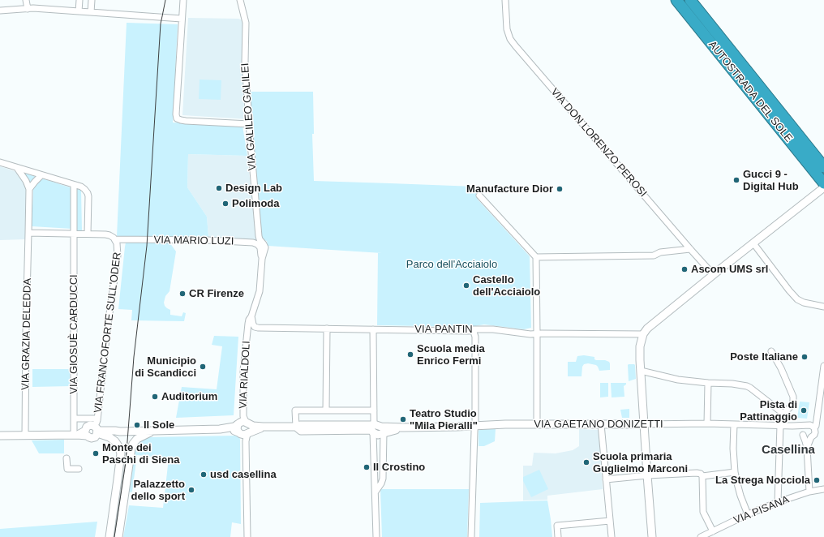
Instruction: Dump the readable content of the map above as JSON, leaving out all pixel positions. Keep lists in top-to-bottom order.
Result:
{
  "streets": {
    "highway": ["AUTOSTRADA DEL SOLE"],
    "street": [
      "VIA GALILEO GALILEI",
      "VIA DON LORENZO PEROSI",
      "VIA MARIO LUZI",
      "VIA PANTIN",
      "VIA FRANCOFORTE SULL'ODER",
      "VIA GRAZIA DELEDDA",
      "VIA GIOSUÈ CARDUCCI",
      "VIA RIALDOLI",
      "VIA GAETANO DONIZETTI",
      "VIA PISANA"
    ]
  },
  "crossings": [
    ["VIA GALILEO GALILEI", "VIA MARIO LUZI"],
    ["VIA GALILEO GALILEI", "VIA PANTIN"],
    ["VIA GALILEO GALILEI", "VIA RIALDOLI"],
    ["VIA MARIO LUZI", "VIA FRANCOFORTE SULL'ODER"],
    ["VIA MARIO LUZI", "VIA GRAZIA DELEDDA"],
    ["VIA MARIO LUZI", "VIA GIOSUÈ CARDUCCI"],
    ["VIA FRANCOFORTE SULL'ODER", "VIA RIALDOLI"],
    ["VIA RIALDOLI", "VIA GAETANO DONIZETTI"]
  ],
  "districts": ["Casellina"],
  "parks": ["Parco dell'Acciaiolo"],
  "places": [
    "Gucci 9 - Digital Hub",
    "Design Lab",
    "Manufacture Dior",
    "Polimoda",
    "Ascom UMS srl",
    "Castello dell'Acciaiolo",
    "CR Firenze",
    "Scuola media Enrico Fermi",
    "Poste Italiane",
    "Municipio di Scandicci",
    "Auditorium",
    "Pista di Pattinaggio",
    "Teatro Studio \"Mila Pieralli\"",
    "Il Sole",
    "Monte dei Paschi di Siena",
    "Scuola primaria Guglielmo Marconi",
    "Il Crostino",
    "usd casellina",
    "La Strega Nocciola",
    "Palazzetto dello sport"
  ]
}
